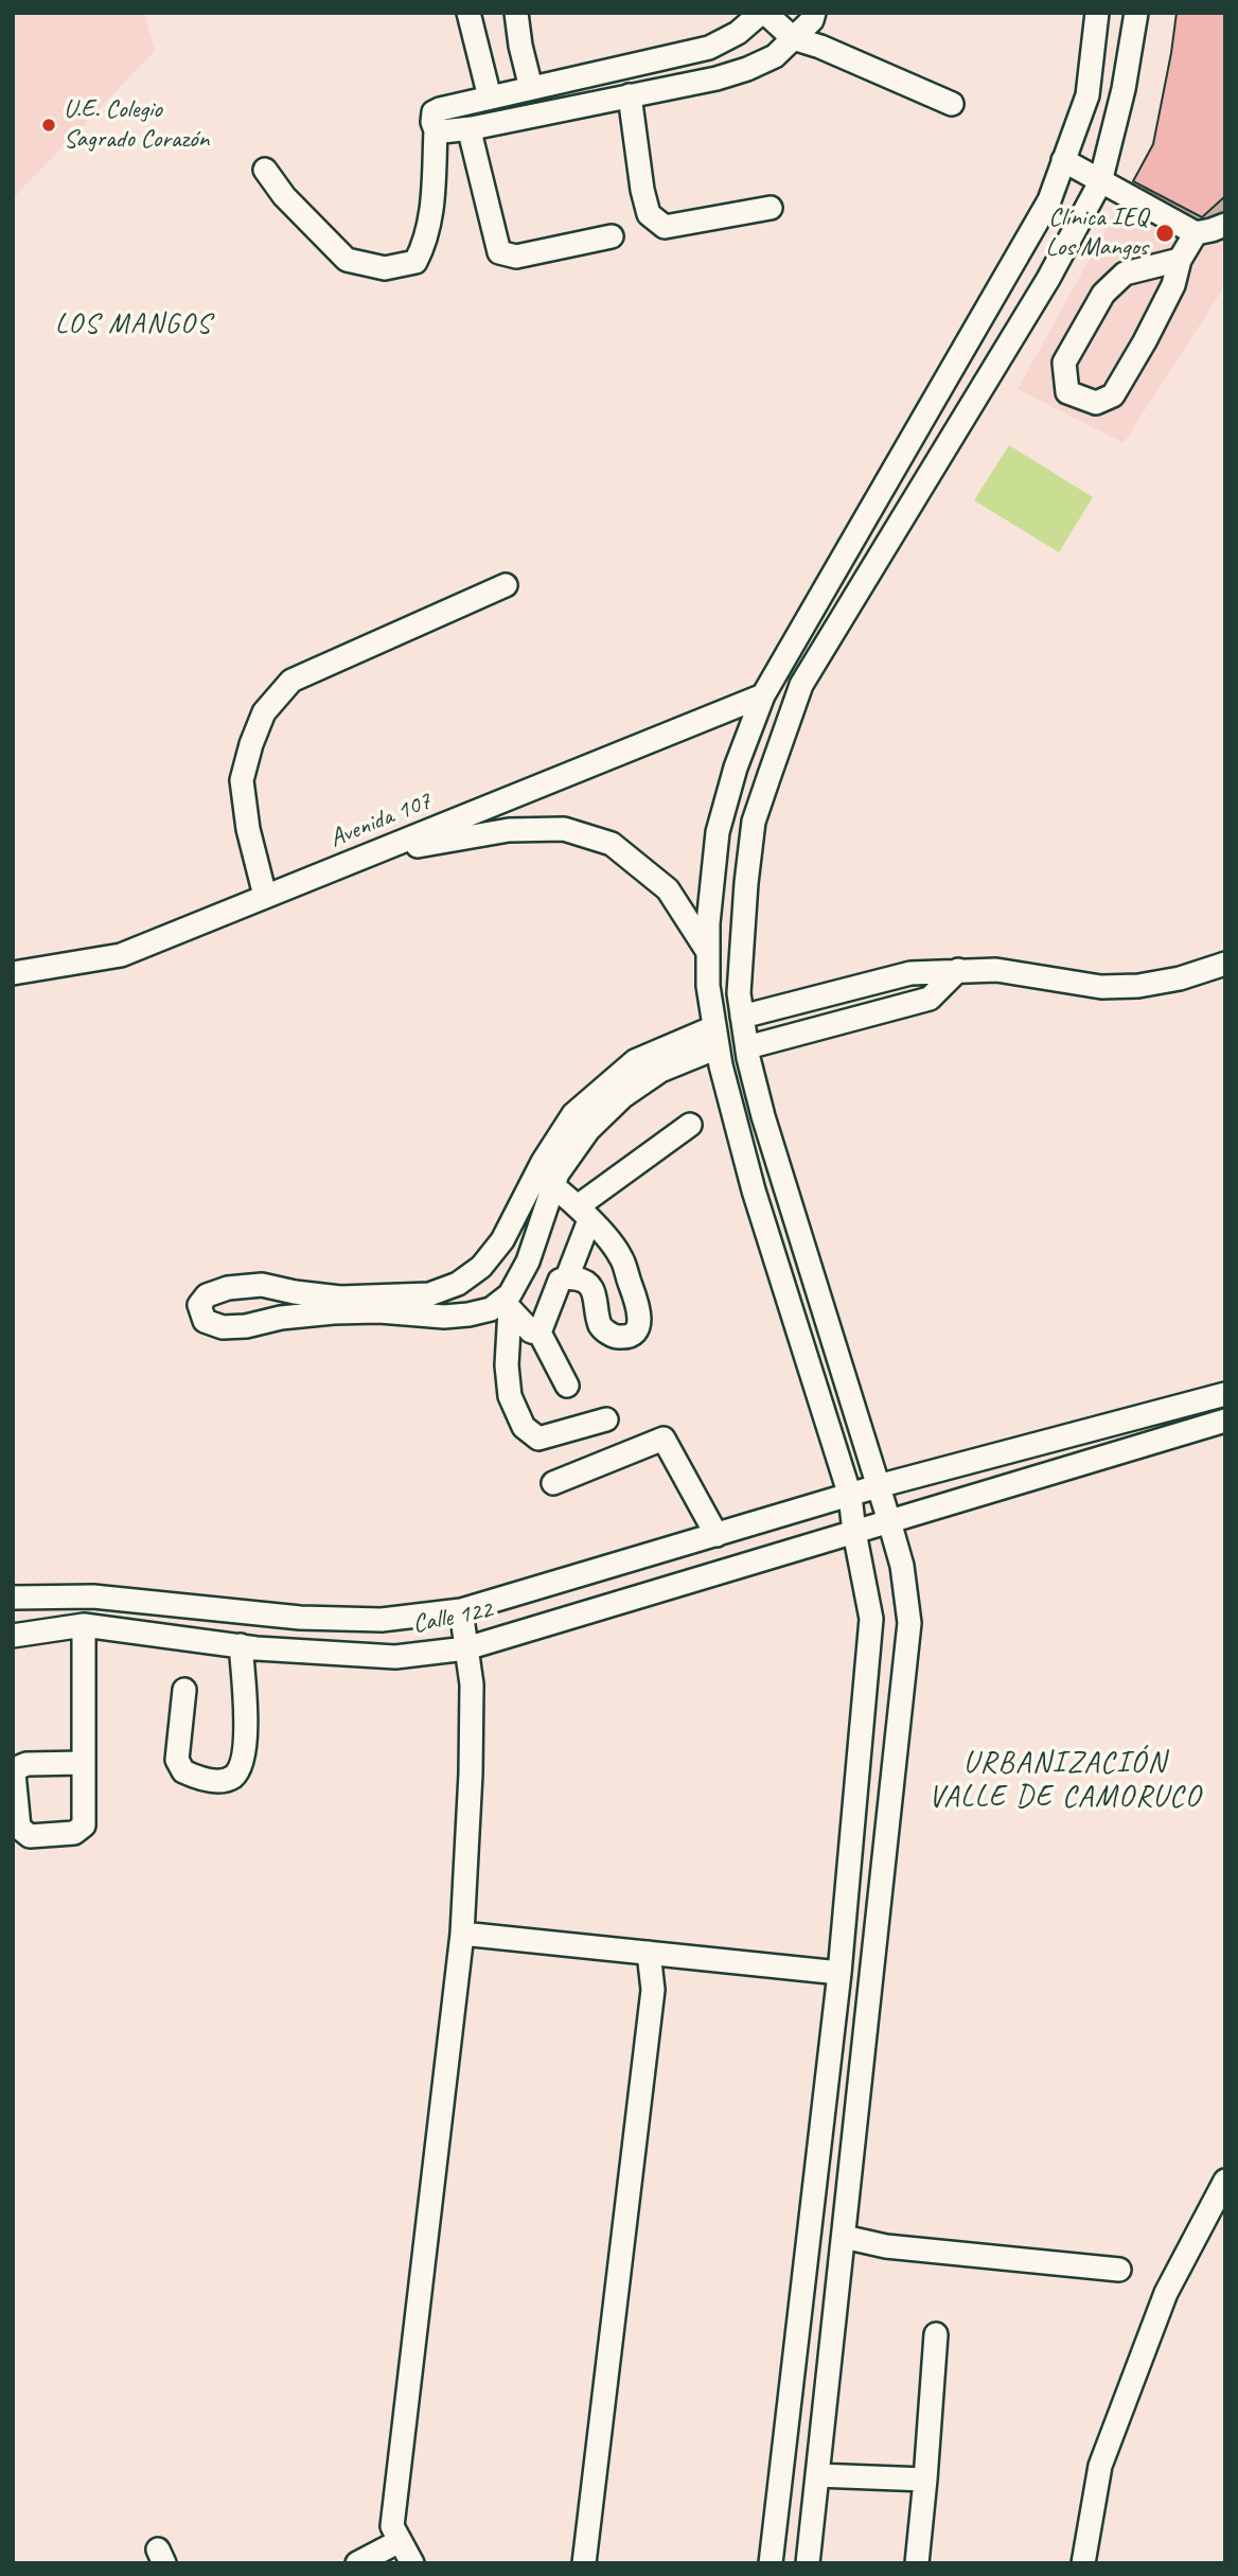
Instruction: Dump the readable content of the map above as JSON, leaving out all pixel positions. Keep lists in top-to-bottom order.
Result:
{
  "streets": {
    "street": ["Avenida 107", "Calle 122"]
  },
  "districts": ["LOS MANGOS", "URBANIZACIÓN VALLE DE CAMORUCO"],
  "places": ["U.E. Colegio Sagrado Corazón", "Clínica IEQ Los Mangos"]
}
